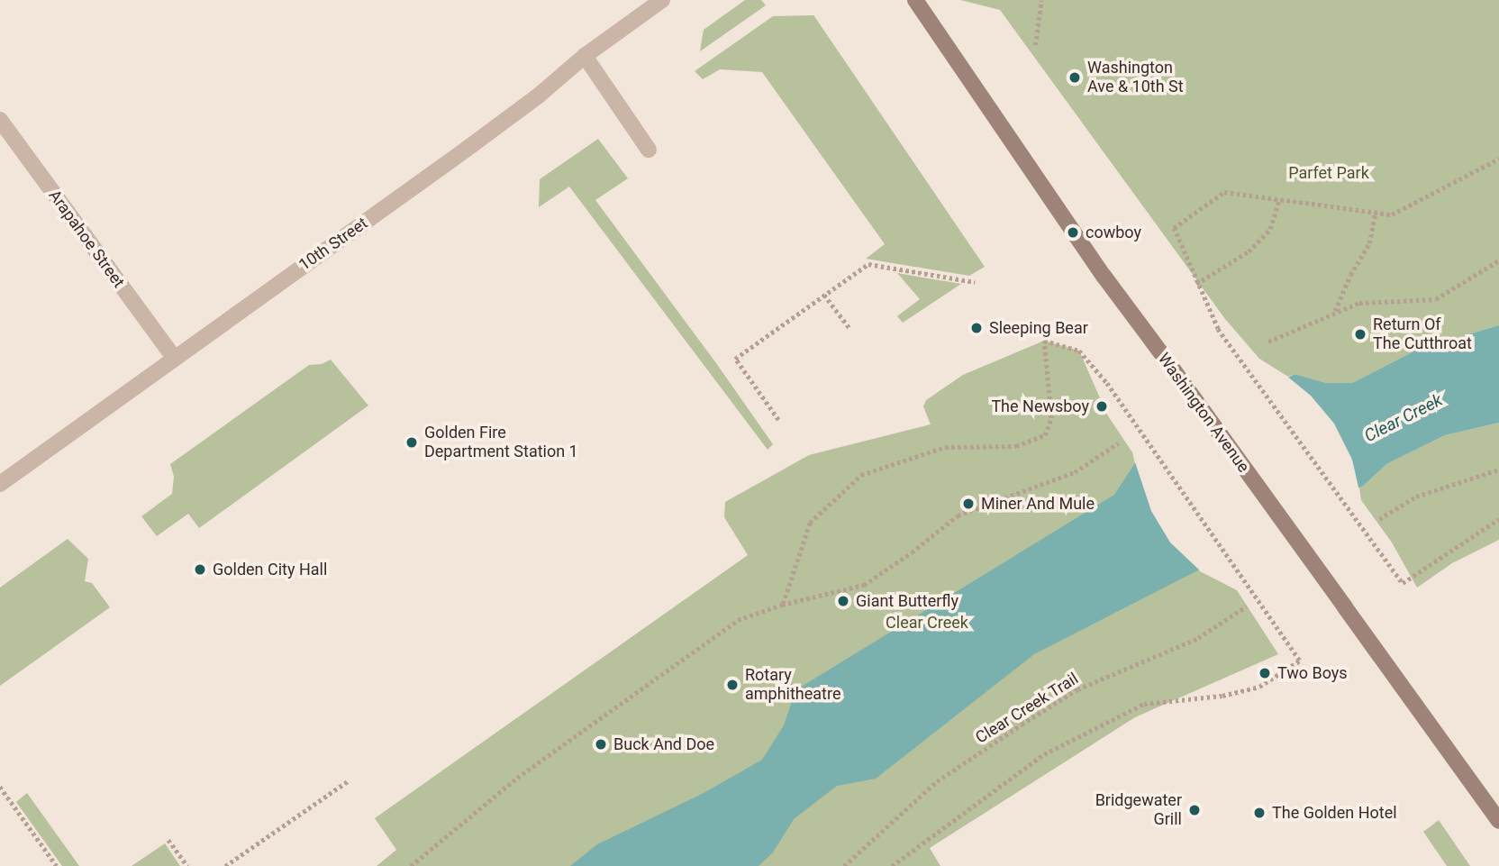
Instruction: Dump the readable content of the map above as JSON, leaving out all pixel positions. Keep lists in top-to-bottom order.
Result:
{
  "streets": {
    "street": ["Arapahoe Street", "10th Street", "Washington Avenue"],
    "path": ["Clear Creek Trail"]
  },
  "crossings": [
    ["Arapahoe Street", "10th Street"]
  ],
  "water": ["Clear Creek"],
  "parks": ["Parfet Park", "Clear Creek"],
  "places": [
    "Washington Ave & 10th St",
    "cowboy",
    "Sleeping Bear",
    "Return Of The Cutthroat",
    "The Newsboy",
    "Golden Fire Department Station 1",
    "Miner And Mule",
    "Golden City Hall",
    "Giant Butterfly",
    "Two Boys",
    "Rotary amphitheatre",
    "Buck And Doe",
    "Bridgewater Grill",
    "The Golden Hotel"
  ]
}
